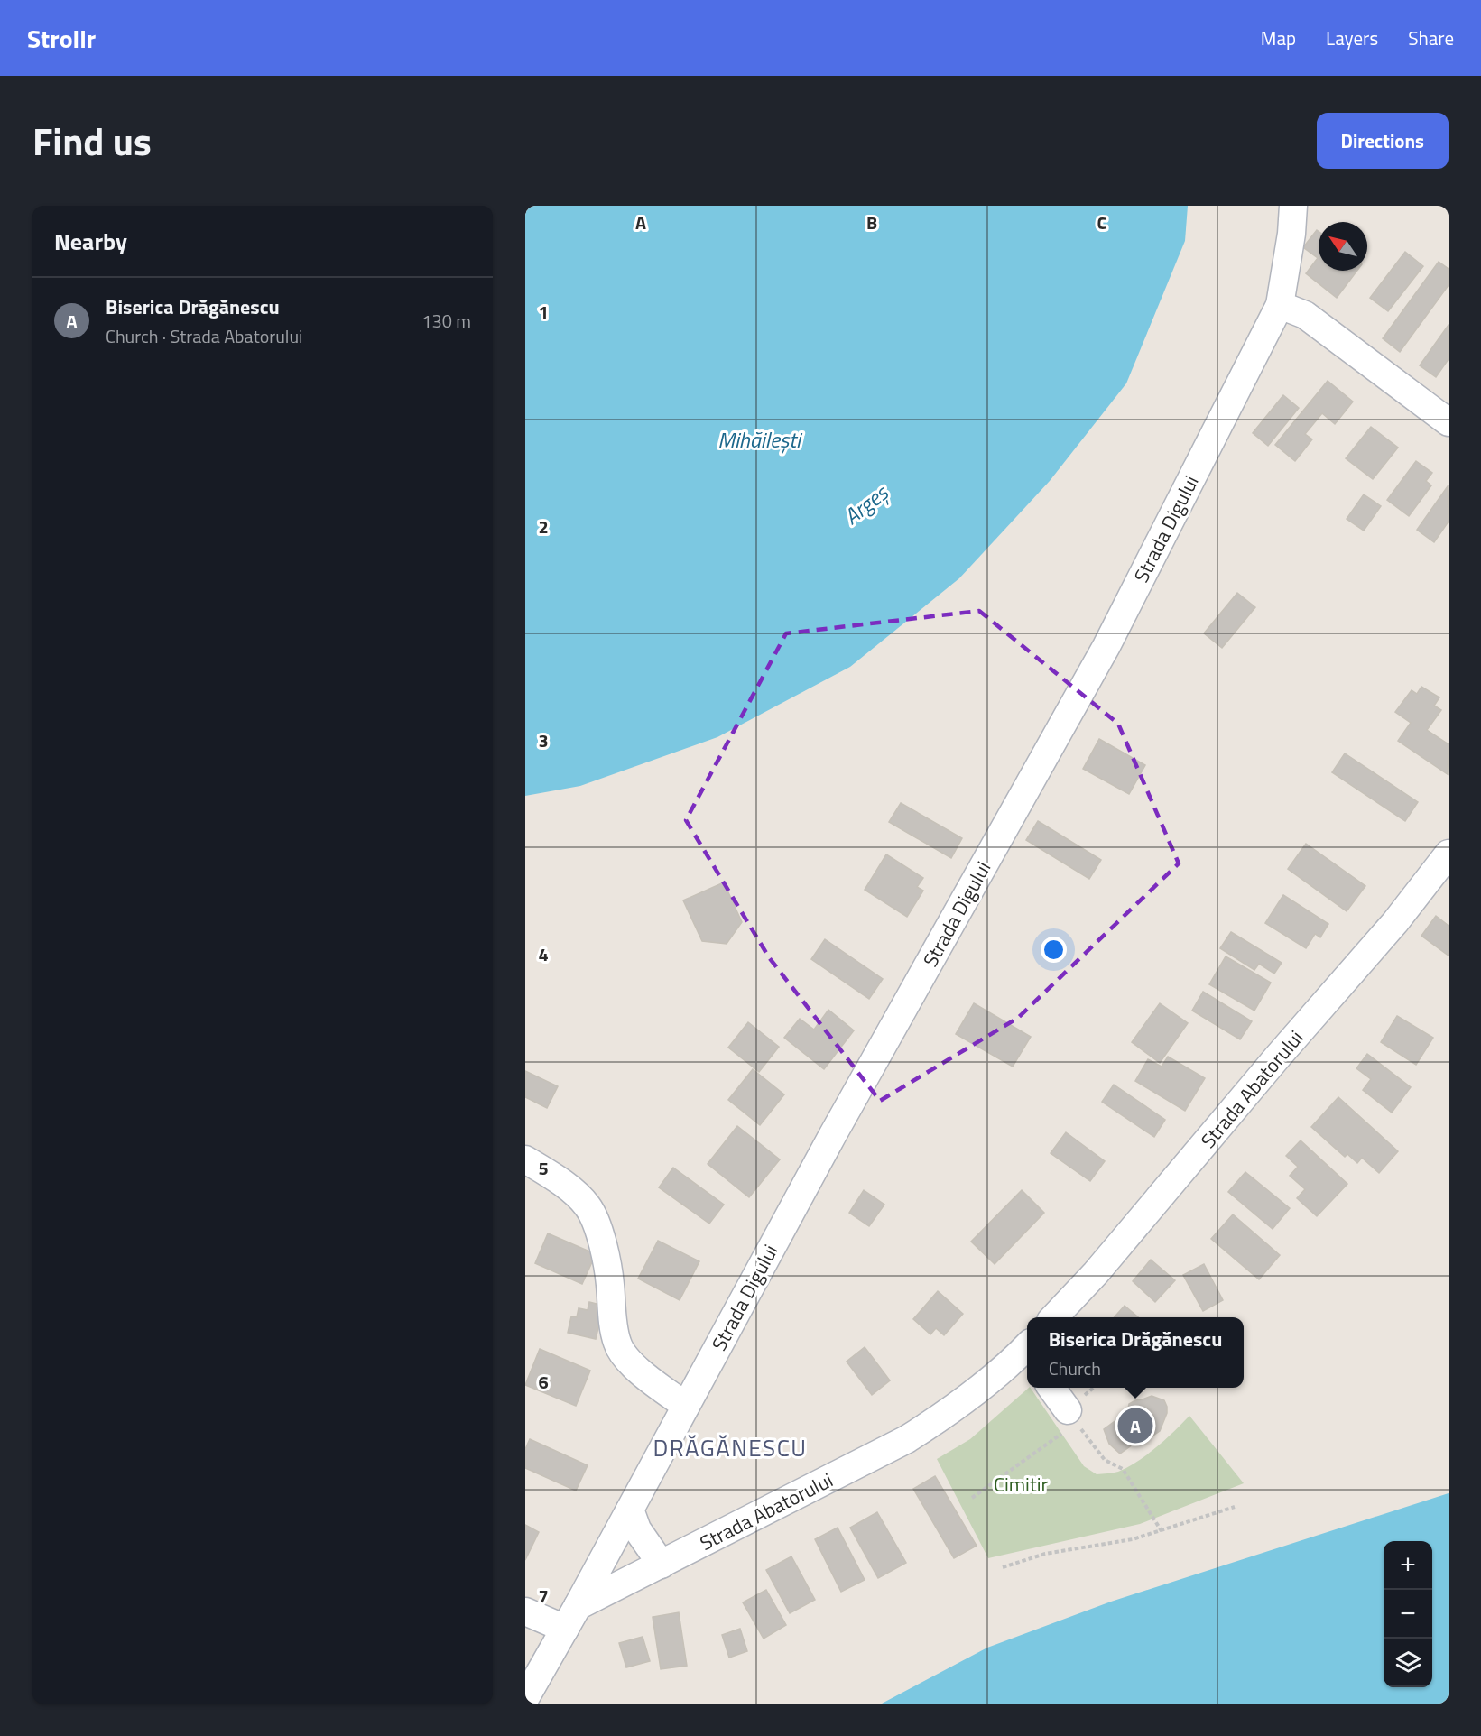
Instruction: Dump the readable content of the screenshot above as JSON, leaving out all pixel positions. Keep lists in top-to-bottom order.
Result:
{
  "streets": {
    "street": ["Strada Digului", "Strada Abatorului"]
  },
  "crossings": [
    ["Strada Digului", "Strada Abatorului"]
  ],
  "districts": ["DRĂGĂNESCU"],
  "water": ["Mihăilești", "Argeș"],
  "parks": ["Cimitir"],
  "north": "top left",
  "page": {
    "header": "Strollr",
    "nav": ["Map", "Layers", "Share"],
    "title": "Find us",
    "buttons": "Directions",
    "heading": "Nearby",
    "list": [
      {
        "mark": "A",
        "name": "Biserica Drăgănescu",
        "note": "Church · Strada Abatorului",
        "value": "130 m"
      }
    ],
    "popup": ["Biserica Drăgănescu", "Church"],
    "pins": "A",
    "map_buttons": ["+", "−"]
  },
  "grid": {
    "columns": ["A", "B", "C"],
    "rows": [
      "1",
      "2",
      "3",
      "4",
      "5",
      "6",
      "7"
    ]
  }
}
